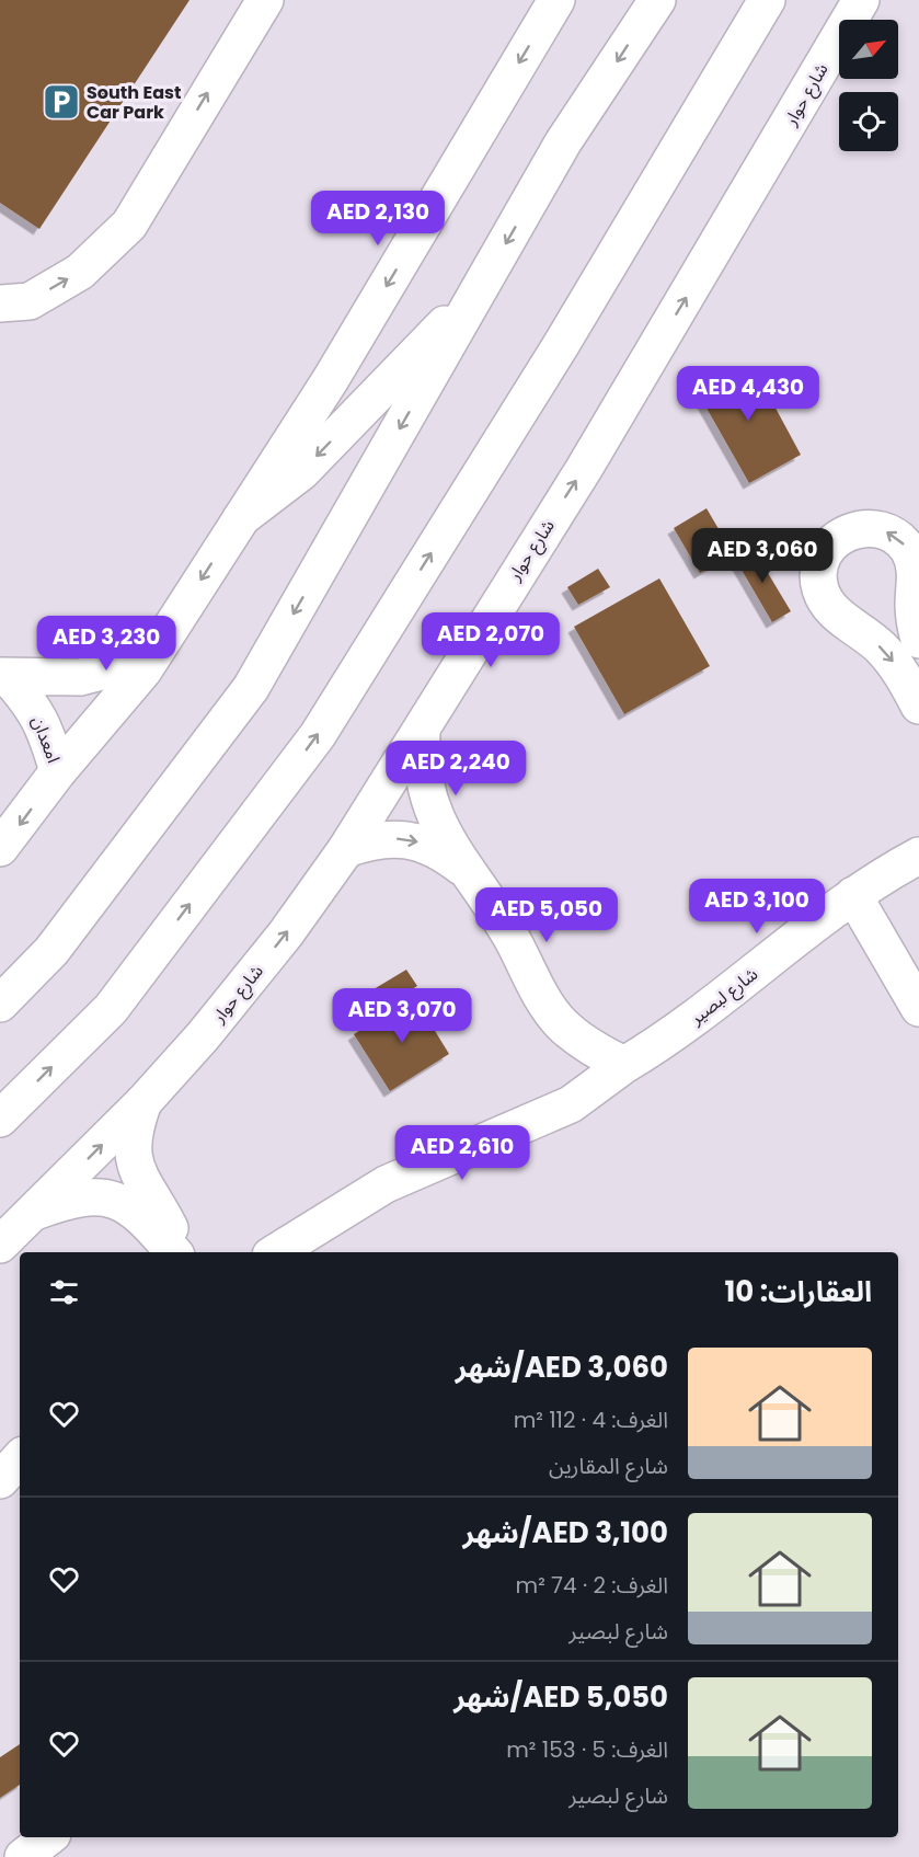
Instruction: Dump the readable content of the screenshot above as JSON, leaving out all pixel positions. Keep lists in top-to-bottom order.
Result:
{
  "streets": {
    "main road": ["شارع حوار", "امعدان", "شارع لبصير"]
  },
  "places": {
    "parking": ["South East Car Park"]
  },
  "north": "top right",
  "page": {
    "price": [
      "AED 2,130",
      "AED 4,430",
      "AED 3,060",
      "AED 2,070",
      "AED 3,230",
      "AED 2,240",
      "AED 3,100",
      "AED 5,050",
      "AED 3,070",
      "AED 2,610"
    ],
    "heading": "العقارات: 10",
    "list": [
      {
        "name": "AED 3,060/شهر",
        "note": "الغرف: 4 · 112 m² · شارع المقارين"
      },
      {
        "name": "AED 3,100/شهر",
        "note": "الغرف: 2 · 74 m² · شارع لبصير"
      },
      {
        "name": "AED 5,050/شهر",
        "note": "الغرف: 5 · 153 m² · شارع لبصير"
      }
    ]
  }
}
